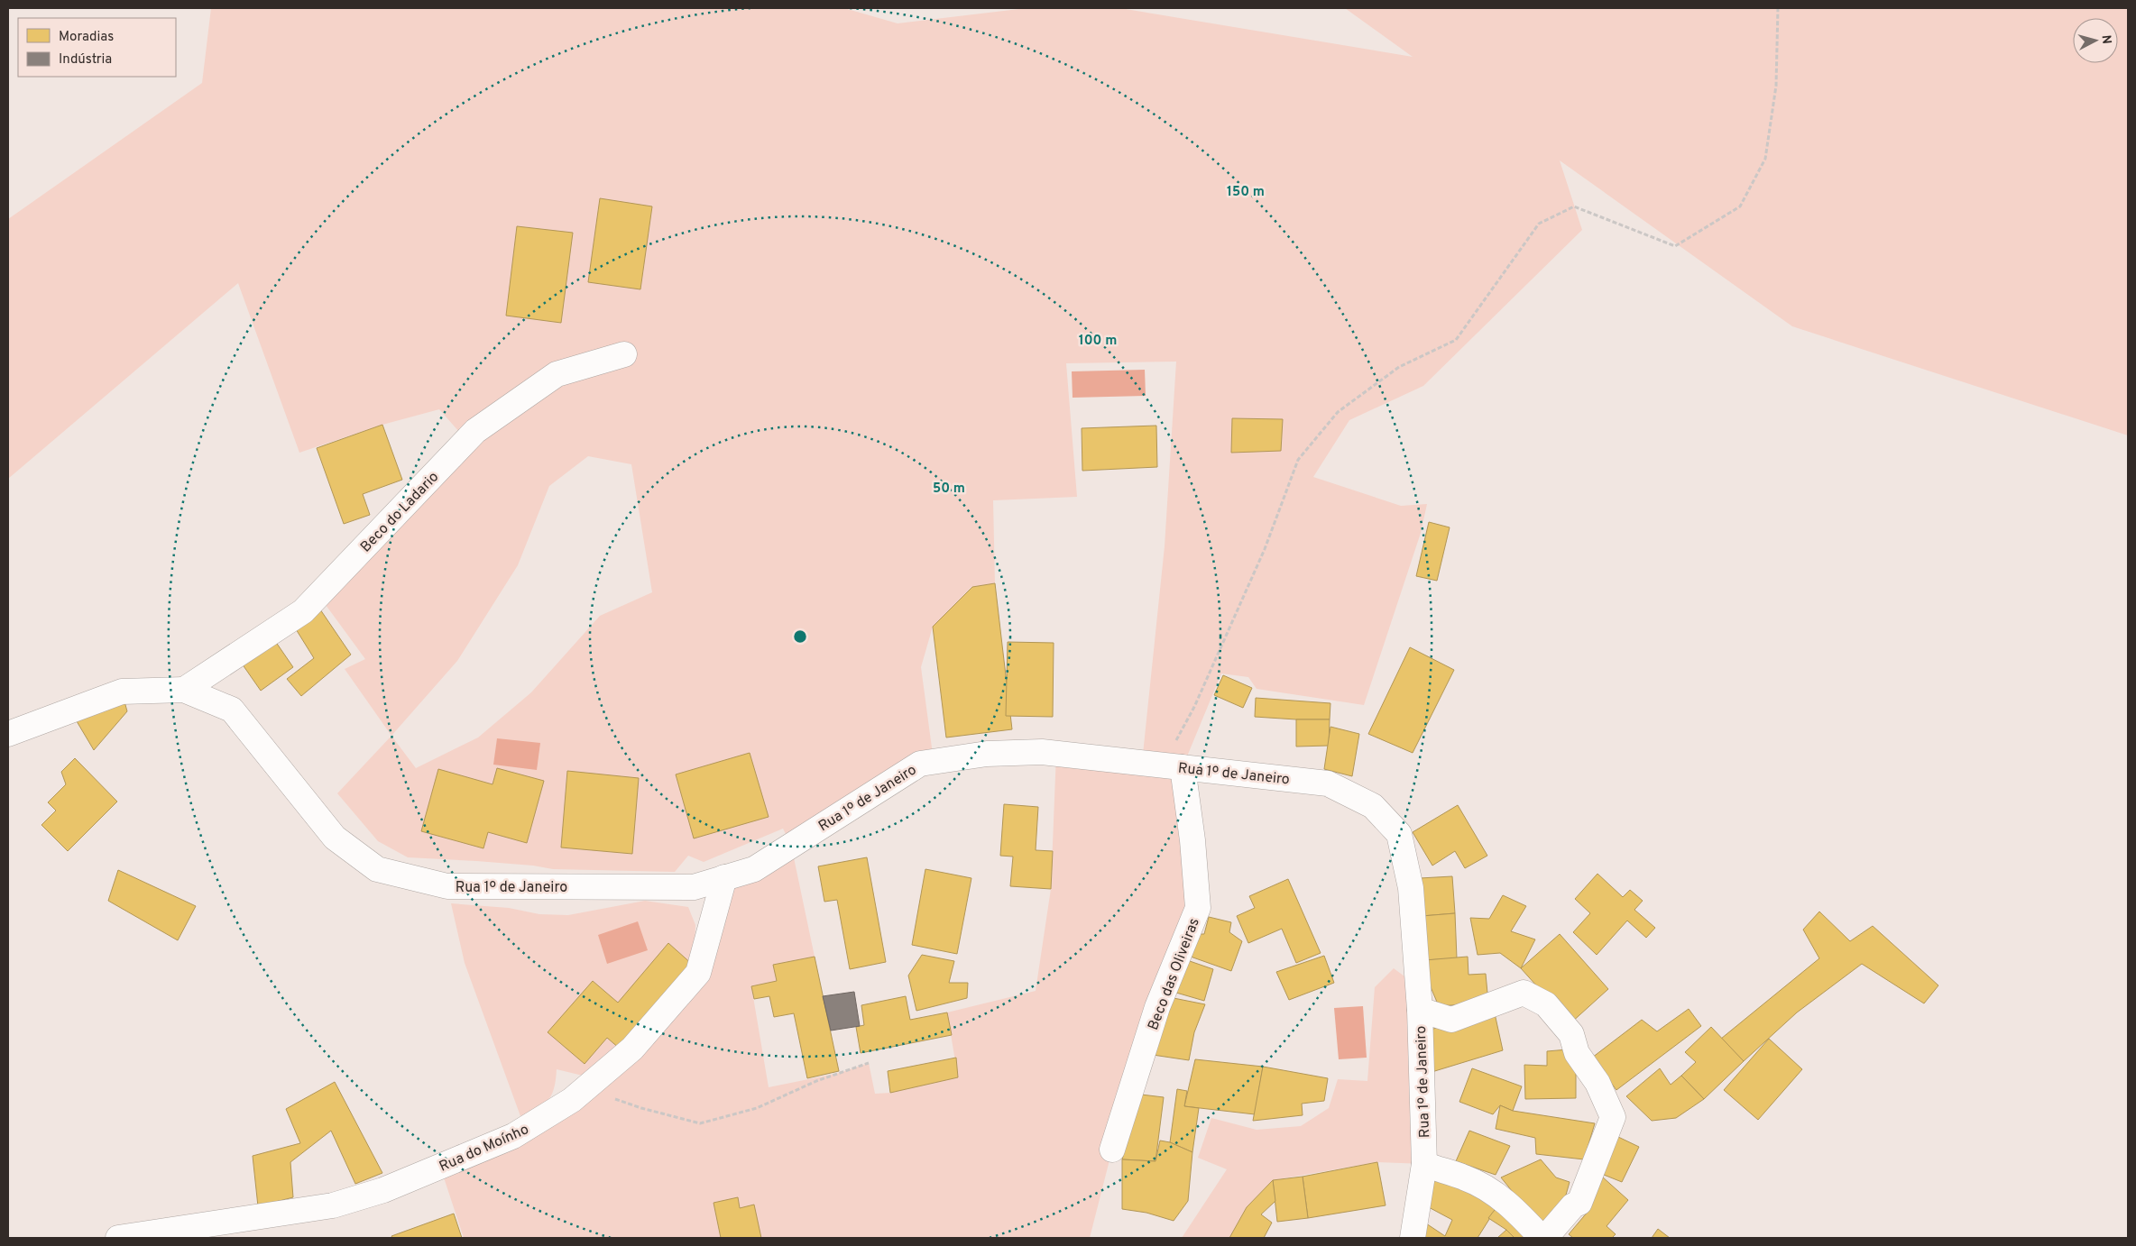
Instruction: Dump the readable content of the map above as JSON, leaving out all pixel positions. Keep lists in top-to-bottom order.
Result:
{
  "streets": {
    "street": [
      "Beco do Ladario",
      "Rua 1º de Janeiro",
      "Beco das Oliveiras",
      "Rua do Moínho"
    ]
  },
  "crossings": [
    ["Beco do Ladario", "Rua 1º de Janeiro"],
    ["Rua 1º de Janeiro", "Beco das Oliveiras"],
    ["Rua 1º de Janeiro", "Rua do Moínho"]
  ],
  "legend": ["Moradias", "Indústria"],
  "north": "right",
  "rings": ["150 m", "100 m", "50 m"]
}
